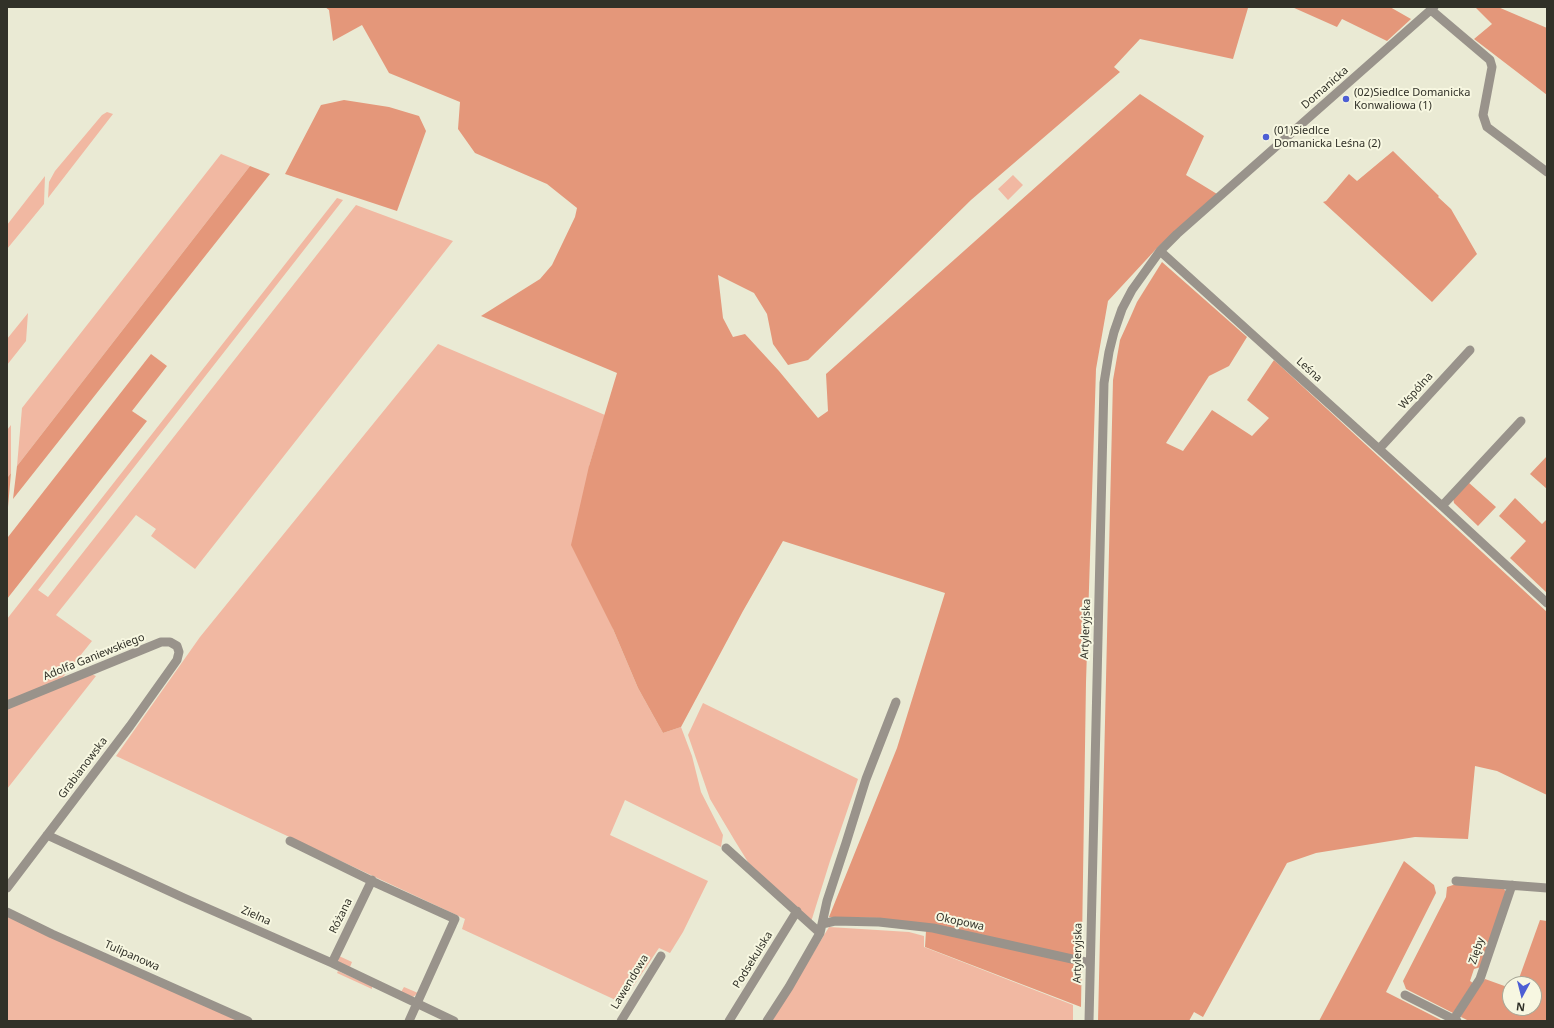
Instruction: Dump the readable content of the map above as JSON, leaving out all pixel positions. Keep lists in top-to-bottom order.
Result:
{
  "streets": {
    "street": [
      "Domanicka",
      "Leśna",
      "Wspólna",
      "Artyleryjska",
      "Adolfa Ganiewskiego",
      "Grabianowska",
      "Zielna",
      "Różana",
      "Okopowa",
      "Zięby",
      "Tulipanowa",
      "Podsekulska",
      "Lawendowa"
    ]
  },
  "crossings": [
    ["Domanicka", "Leśna"],
    ["Domanicka", "Artyleryjska"],
    ["Leśna", "Wspólna"],
    ["Leśna", "Artyleryjska"],
    ["Artyleryjska", "Okopowa"],
    ["Adolfa Ganiewskiego", "Grabianowska"],
    ["Grabianowska", "Zielna"],
    ["Zielna", "Różana"]
  ],
  "places": ["(02)Siedlce Domanicka Konwaliowa (1)", "(01)Siedlce Domanicka Leśna (2)"],
  "north": "bottom"
}
